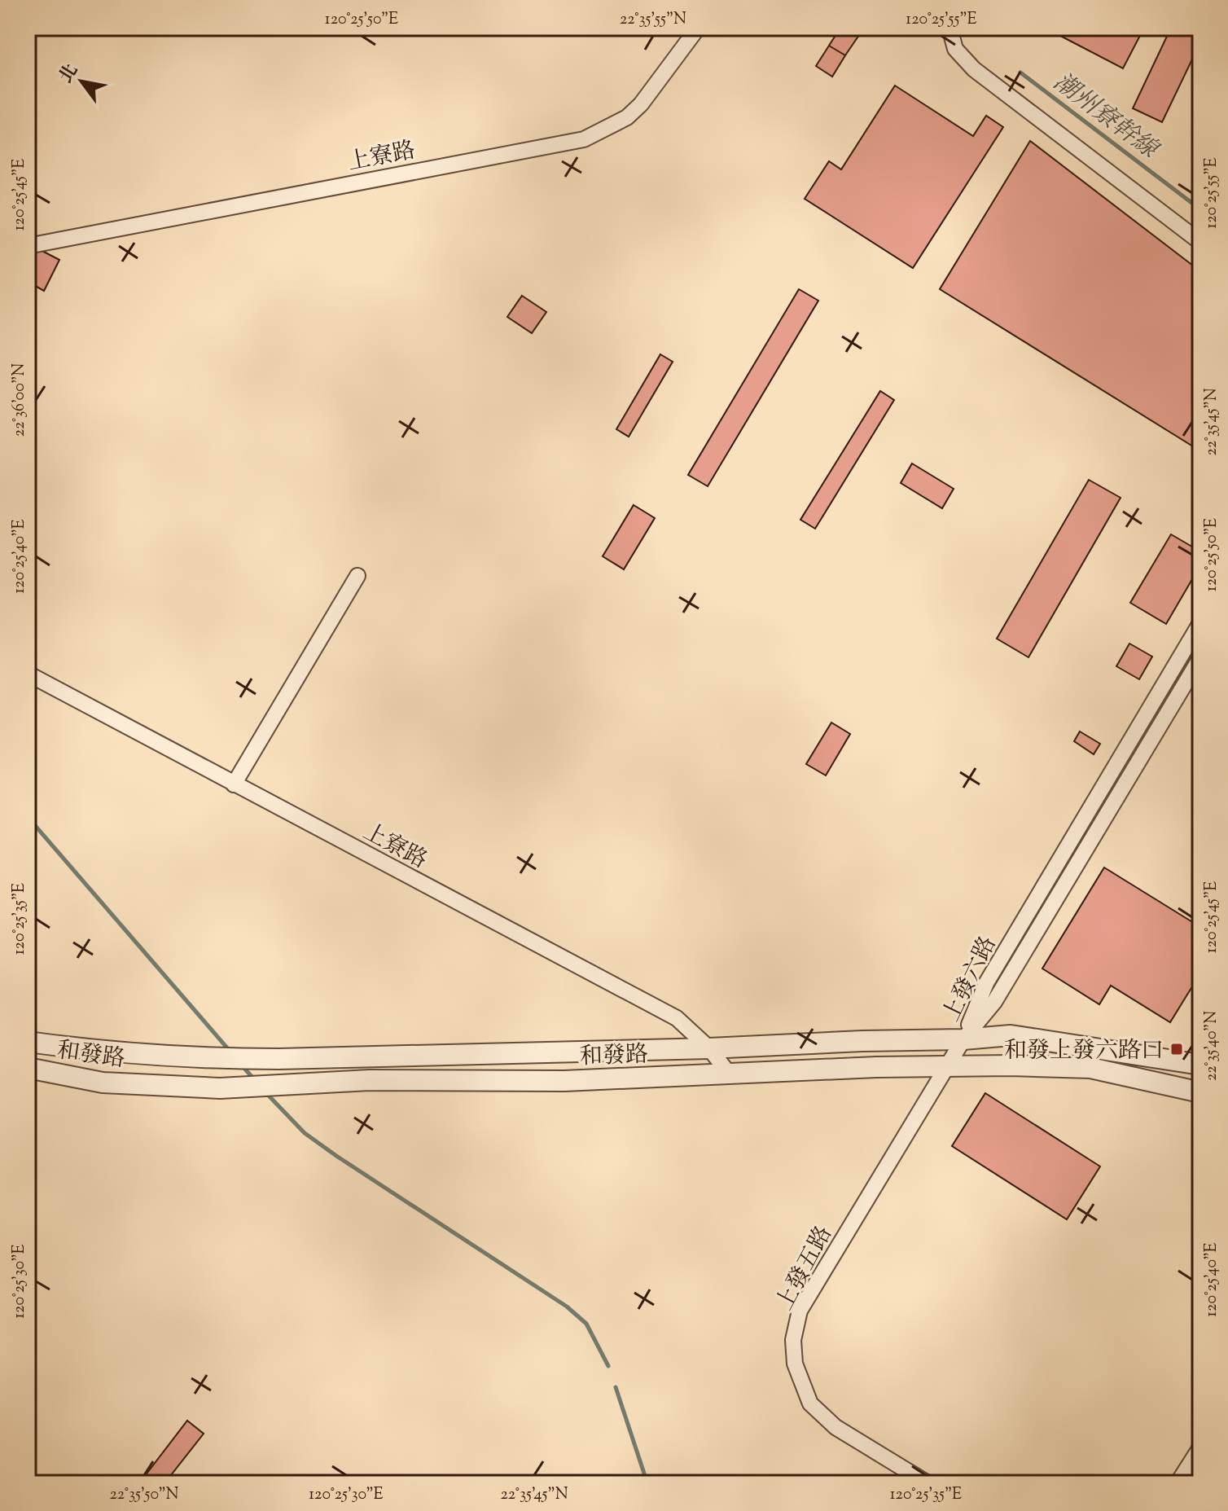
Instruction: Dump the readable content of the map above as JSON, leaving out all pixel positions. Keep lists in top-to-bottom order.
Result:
{
  "streets": {
    "street": [
      "上寮路",
      "上發六路",
      "和發路",
      "上發五路"
    ]
  },
  "crossings": [
    ["上寮路", "和發路"],
    ["上發六路", "和發路"],
    ["上發六路", "上發五路"],
    ["和發路", "上發五路"]
  ],
  "water": ["潮州寮幹線"],
  "places": {
    "transit": ["和發上發六路口"]
  },
  "north": "top left",
  "coordinates": [
    "120°25'50\"E",
    "22°35'55\"N",
    "120°25'55\"E",
    "120°25'45\"E",
    "22°36'00\"N",
    "22°35'45\"N",
    "120°25'40\"E",
    "120°25'35\"E",
    "22°35'40\"N",
    "120°25'30\"E",
    "22°35'50\"N"
  ]
}
